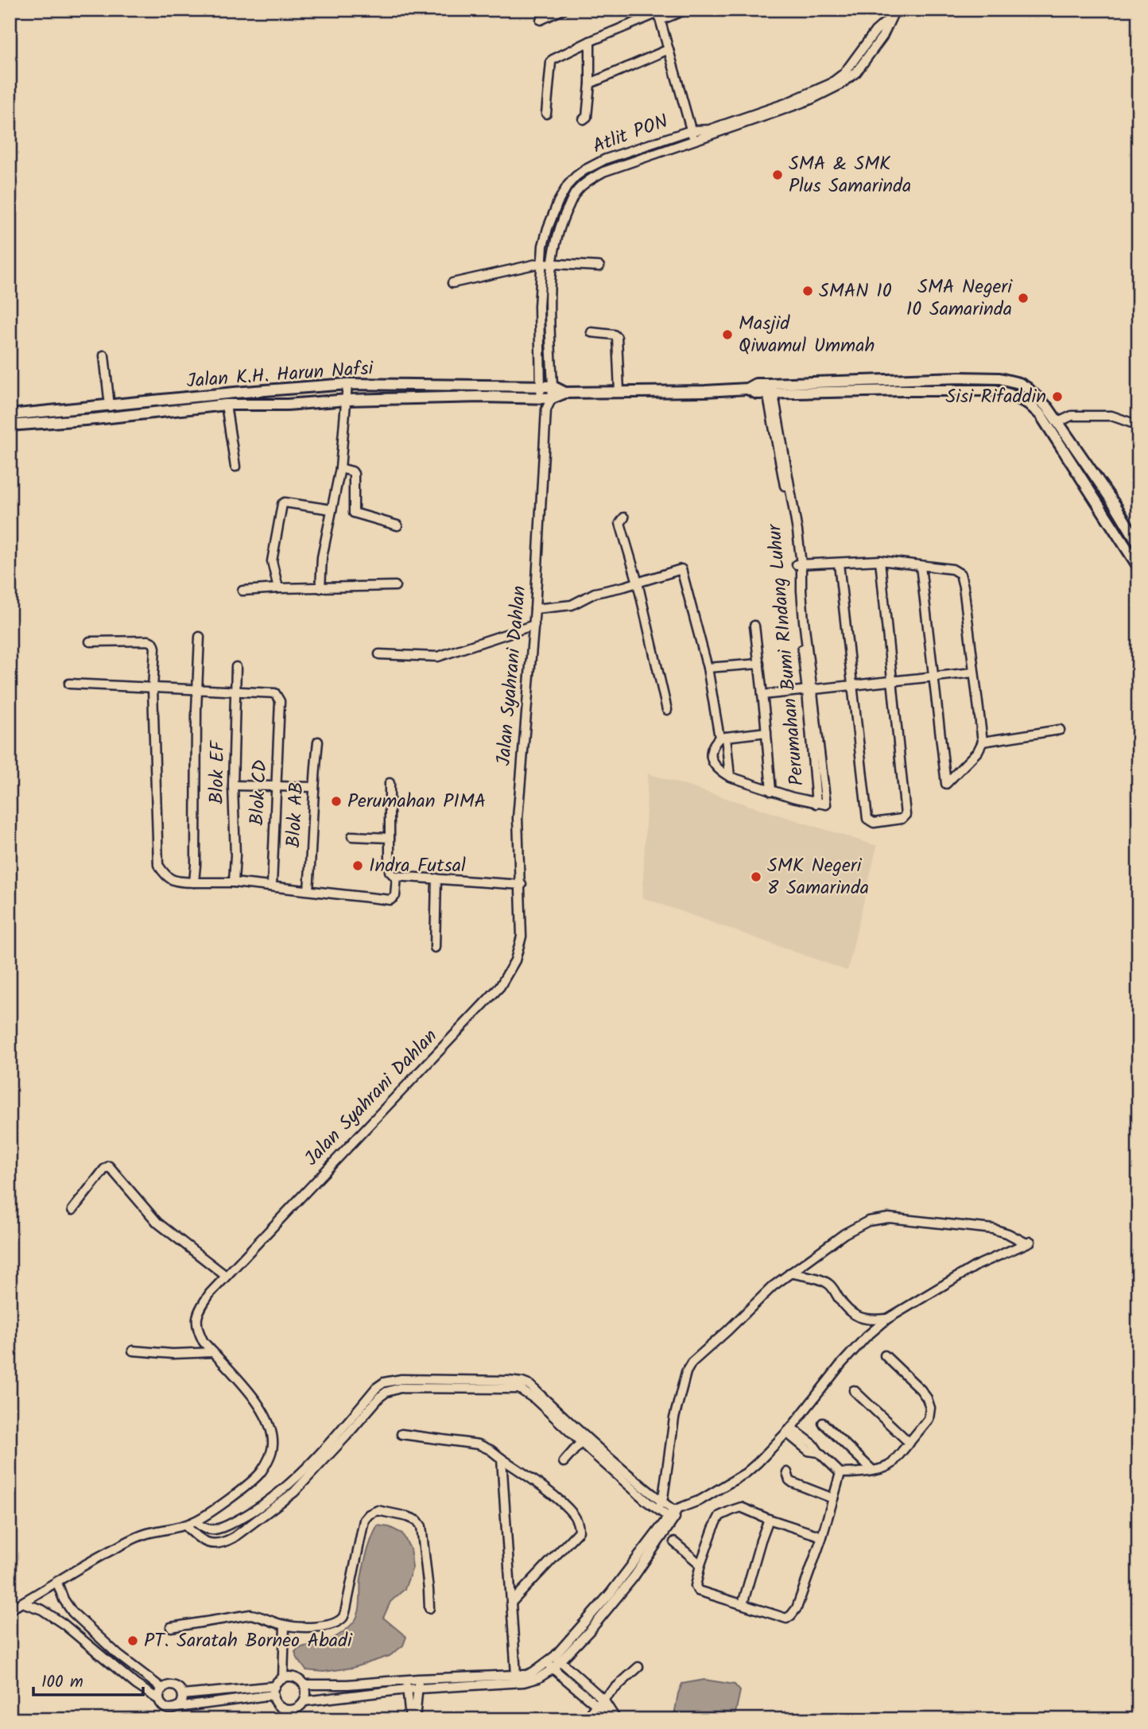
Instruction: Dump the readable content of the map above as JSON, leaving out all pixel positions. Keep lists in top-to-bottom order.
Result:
{
  "streets": {
    "main road": ["Jalan K.H. Harun Nafsi"],
    "street": [
      "Atlit PON",
      "Perumahan Bumi RIndang Luhur",
      "Jalan Syahrani Dahlan",
      "Blok EF",
      "Blok CD",
      "Blok AB"
    ]
  },
  "crossings": [
    ["Atlit PON", "Jalan K.H. Harun Nafsi"],
    ["Atlit PON", "Jalan Syahrani Dahlan"],
    ["Jalan K.H. Harun Nafsi", "Jalan Syahrani Dahlan"],
    ["Blok EF", "Blok CD"]
  ],
  "places": [
    "SMA & SMK Plus Samarinda",
    "SMAN 10",
    "SMA Negeri 10 Samarinda",
    "Masjid Qiwamul Ummah",
    "Sisi Rifaddin",
    "Perumahan PIMA",
    "Indra Futsal",
    "SMK Negeri 8 Samarinda",
    "PT. Saratah Borneo Abadi"
  ],
  "scale_bar": "100 m"
}
